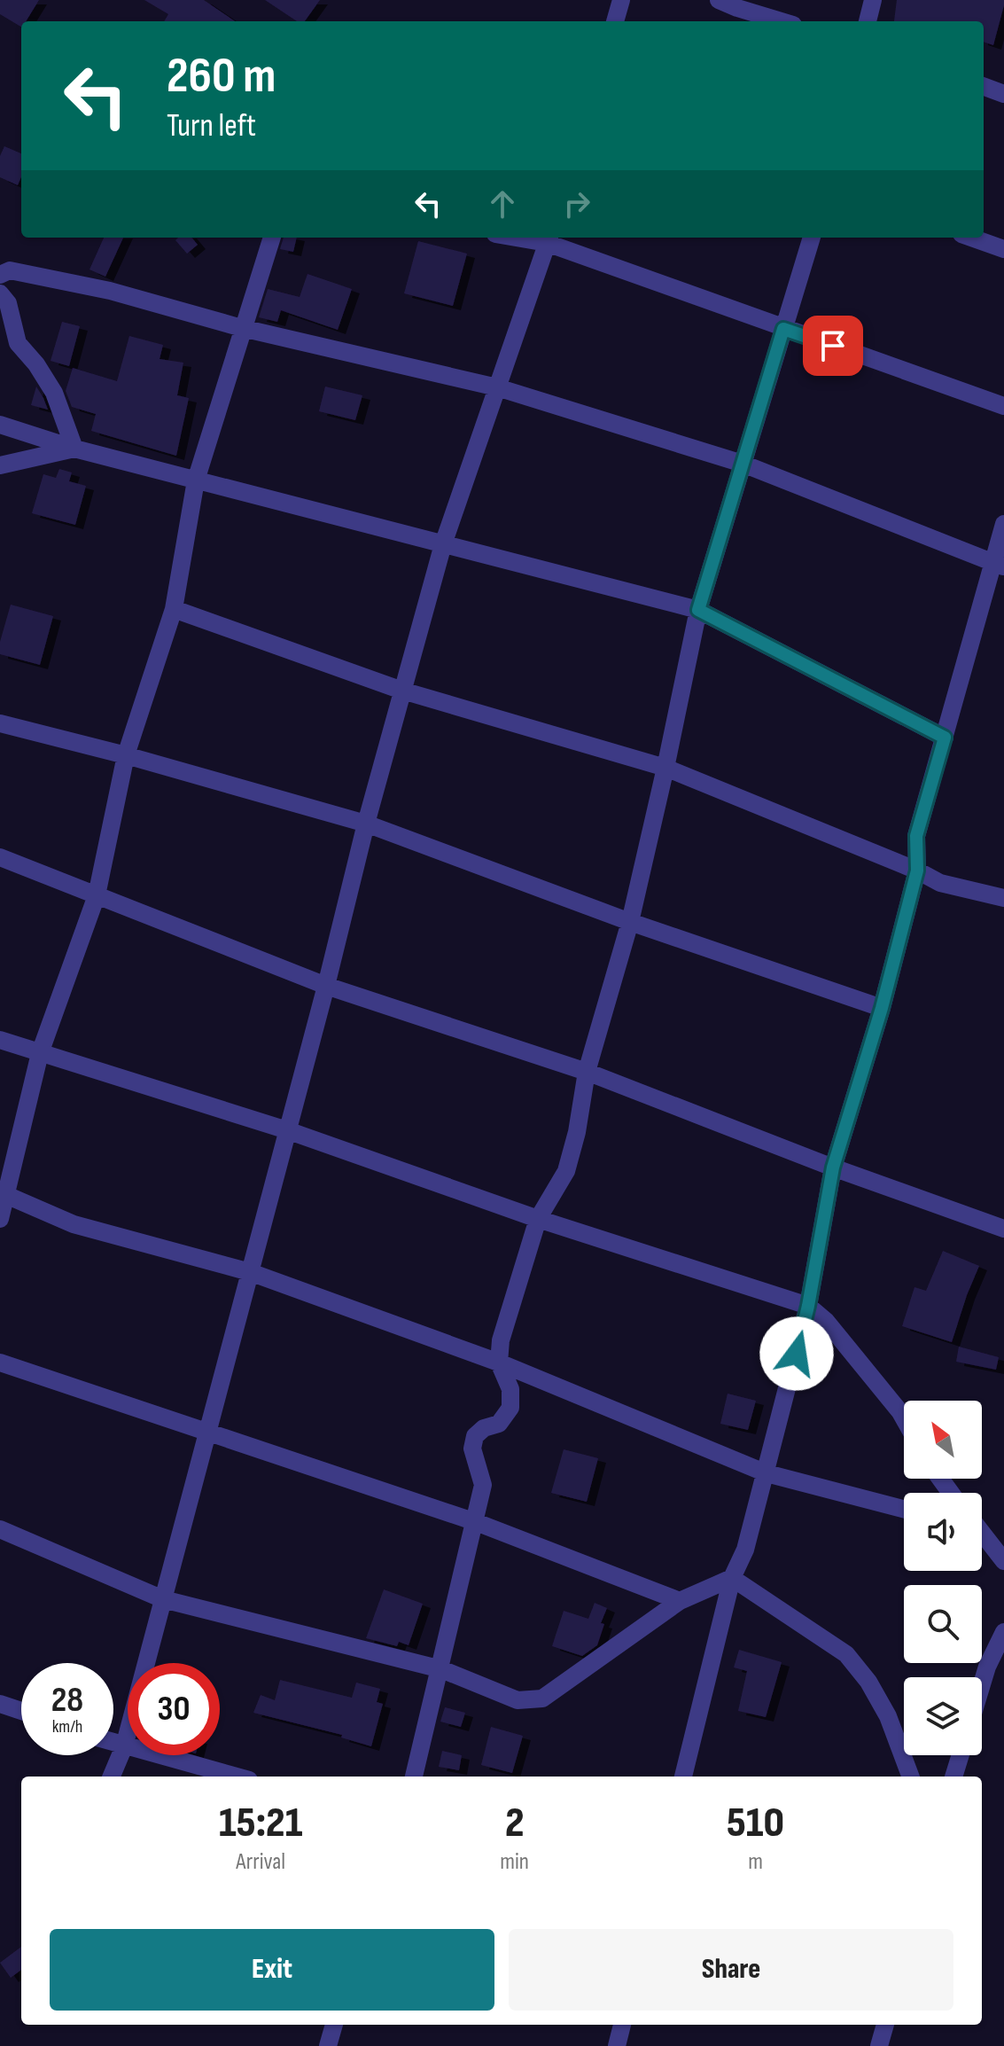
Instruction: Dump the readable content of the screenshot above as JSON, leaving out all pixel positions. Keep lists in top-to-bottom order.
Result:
{
  "north": "top left",
  "page": {
    "turn": ["260 m", "Turn left"],
    "speed": "28 km/h",
    "limit": "30",
    "eta": [
      "15:21",
      "Arrival",
      "2",
      "min",
      "510",
      "m"
    ],
    "buttons": ["Exit", "Share"]
  }
}
